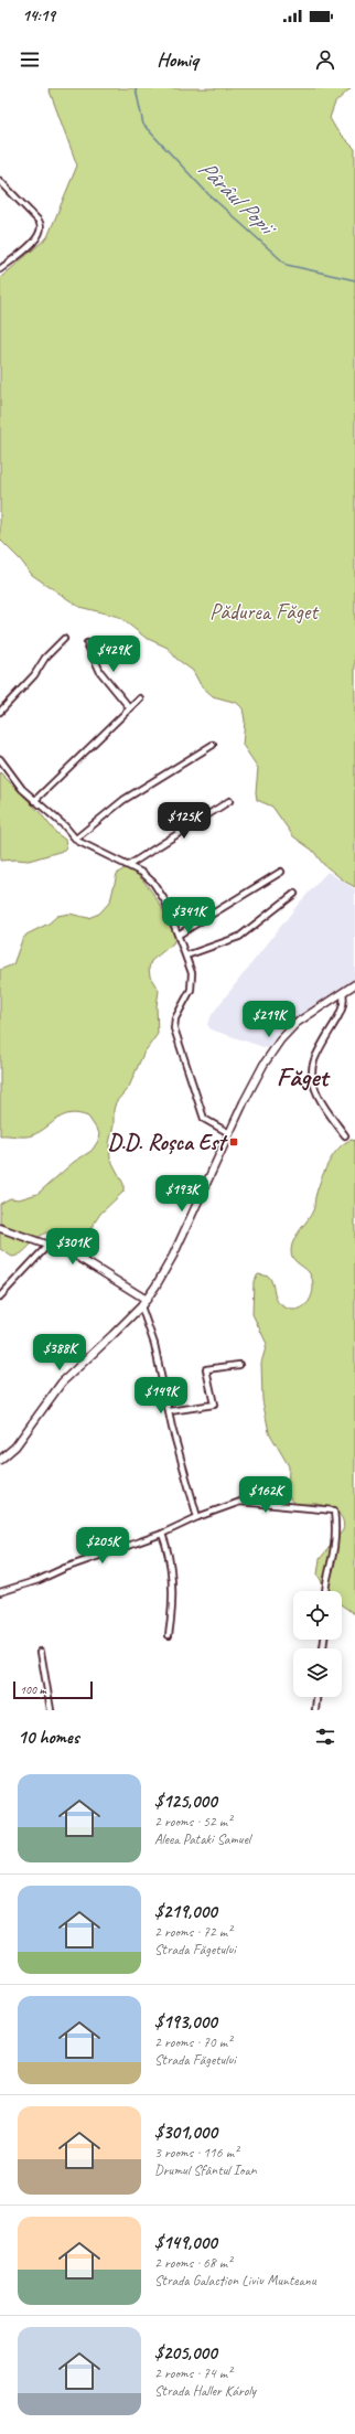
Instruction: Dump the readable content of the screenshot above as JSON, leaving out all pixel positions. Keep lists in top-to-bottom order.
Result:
{
  "districts": ["Făget"],
  "water": ["Pârâul Popii"],
  "parks": ["Pădurea Făget"],
  "places": {
    "transit": ["D.D. Roșca Est"]
  },
  "scale_bar": "100 m",
  "page": {
    "status": "14:19",
    "header": "Homiq",
    "price": [
      "$429K",
      "$125K",
      "$341K",
      "$219K",
      "$193K",
      "$301K",
      "$388K",
      "$149K",
      "$162K",
      "$205K"
    ],
    "scale": "100 m",
    "heading": "10 homes",
    "list": [
      {
        "name": "$125,000",
        "note": "2 rooms · 52 m² · Aleea Pataki Samuel"
      },
      {
        "name": "$219,000",
        "note": "2 rooms · 72 m² · Strada Făgetului"
      },
      {
        "name": "$193,000",
        "note": "2 rooms · 70 m² · Strada Făgetului"
      },
      {
        "name": "$301,000",
        "note": "3 rooms · 116 m² · Drumul Sfântul Ioan"
      },
      {
        "name": "$149,000",
        "note": "2 rooms · 68 m² · Strada Galaction Liviu Munteanu"
      },
      {
        "name": "$205,000",
        "note": "2 rooms · 74 m² · Strada Haller Károly"
      }
    ]
  }
}
